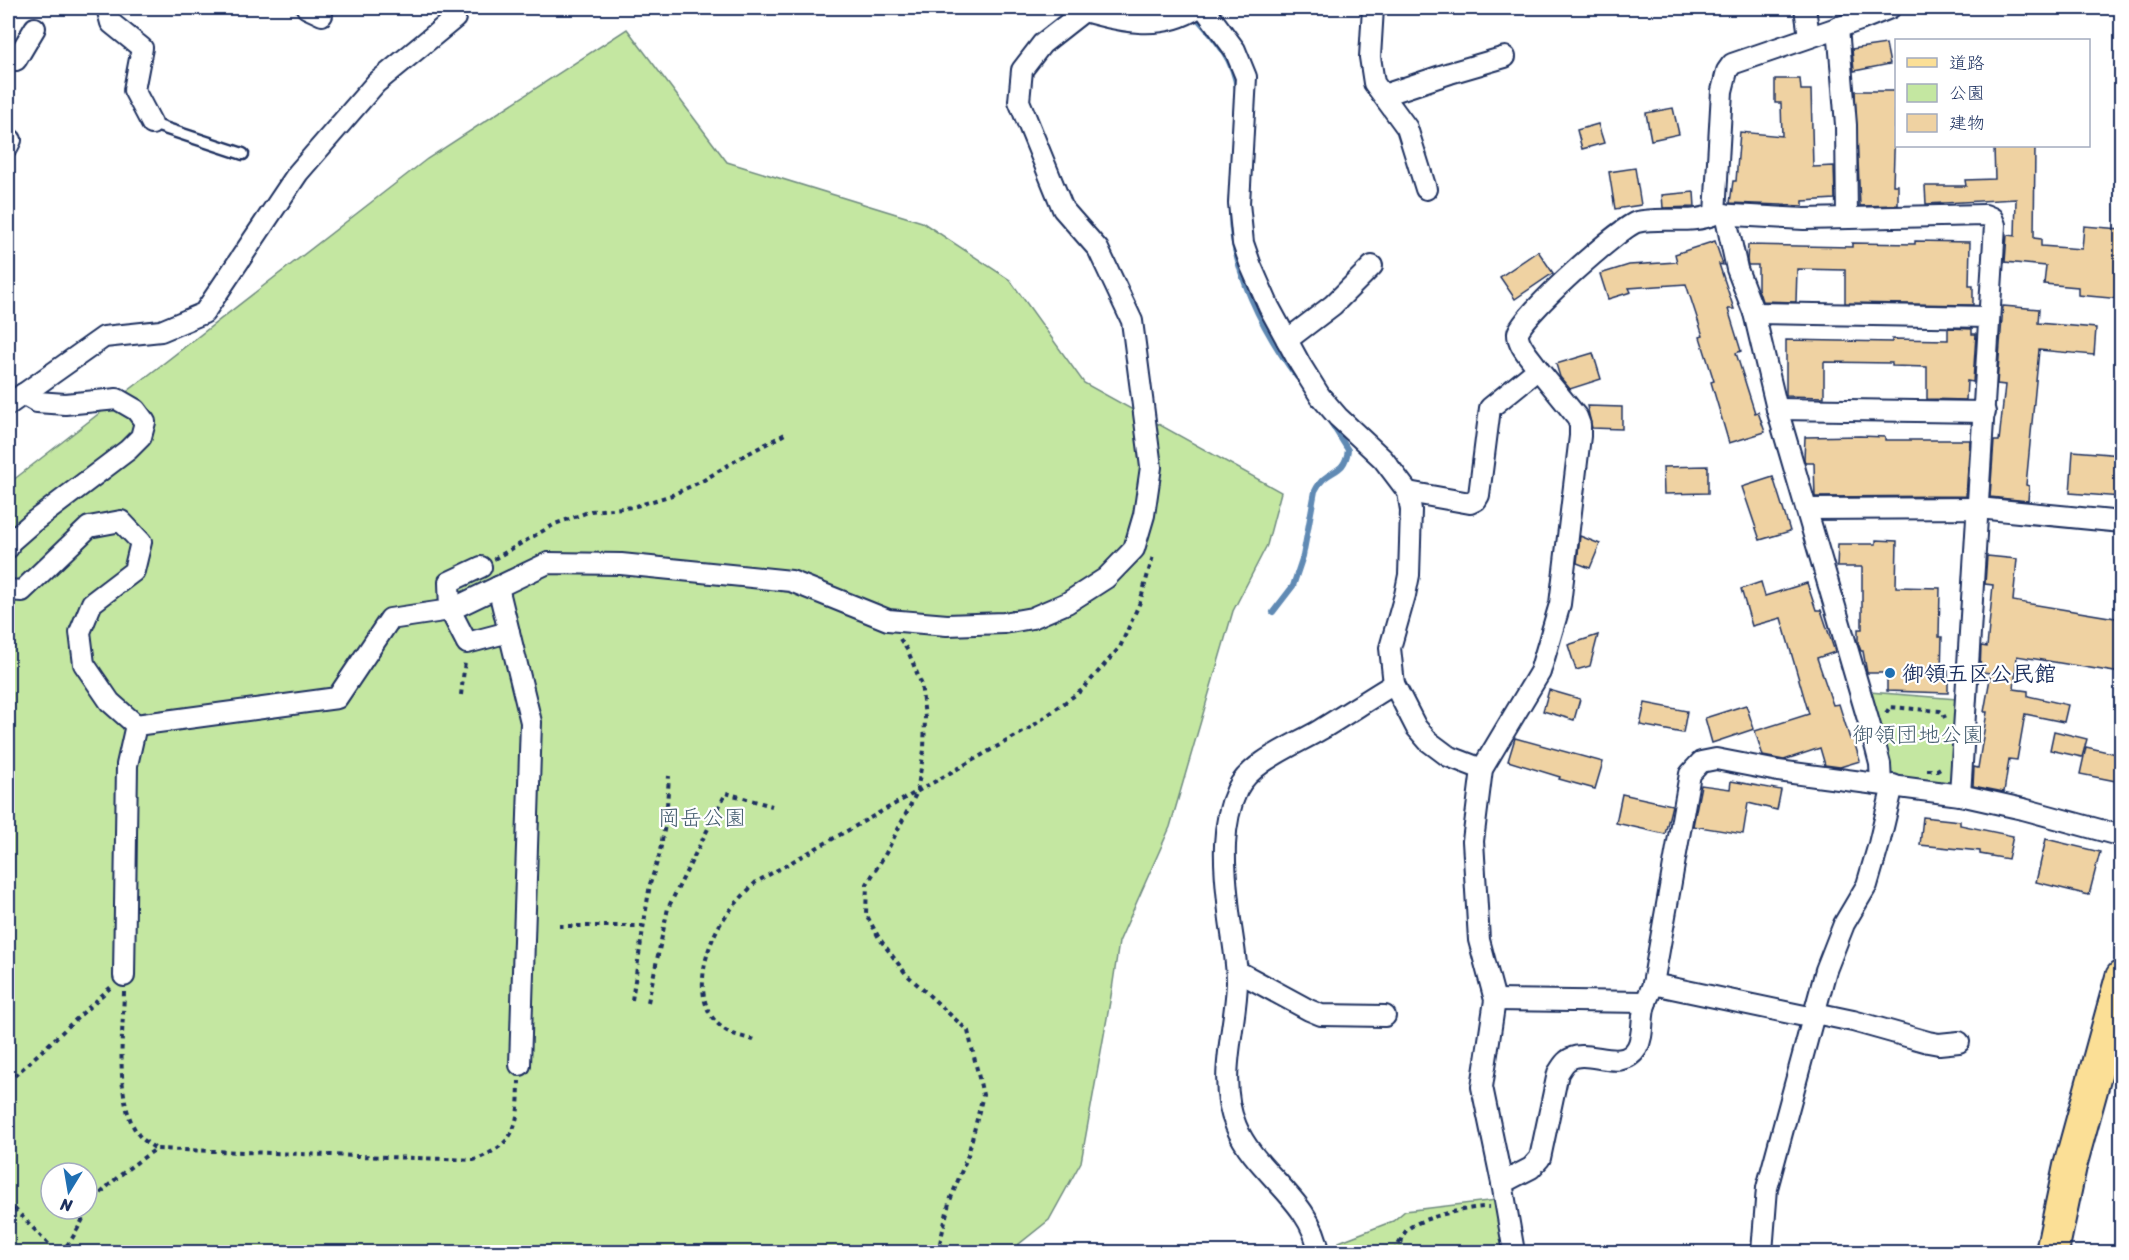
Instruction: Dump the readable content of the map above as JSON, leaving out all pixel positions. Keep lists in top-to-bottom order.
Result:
{
  "parks": ["御領団地公園", "岡岳公園"],
  "places": ["御領五区公民館"],
  "legend": ["道路", "公園", "建物"],
  "north": "bottom"
}
